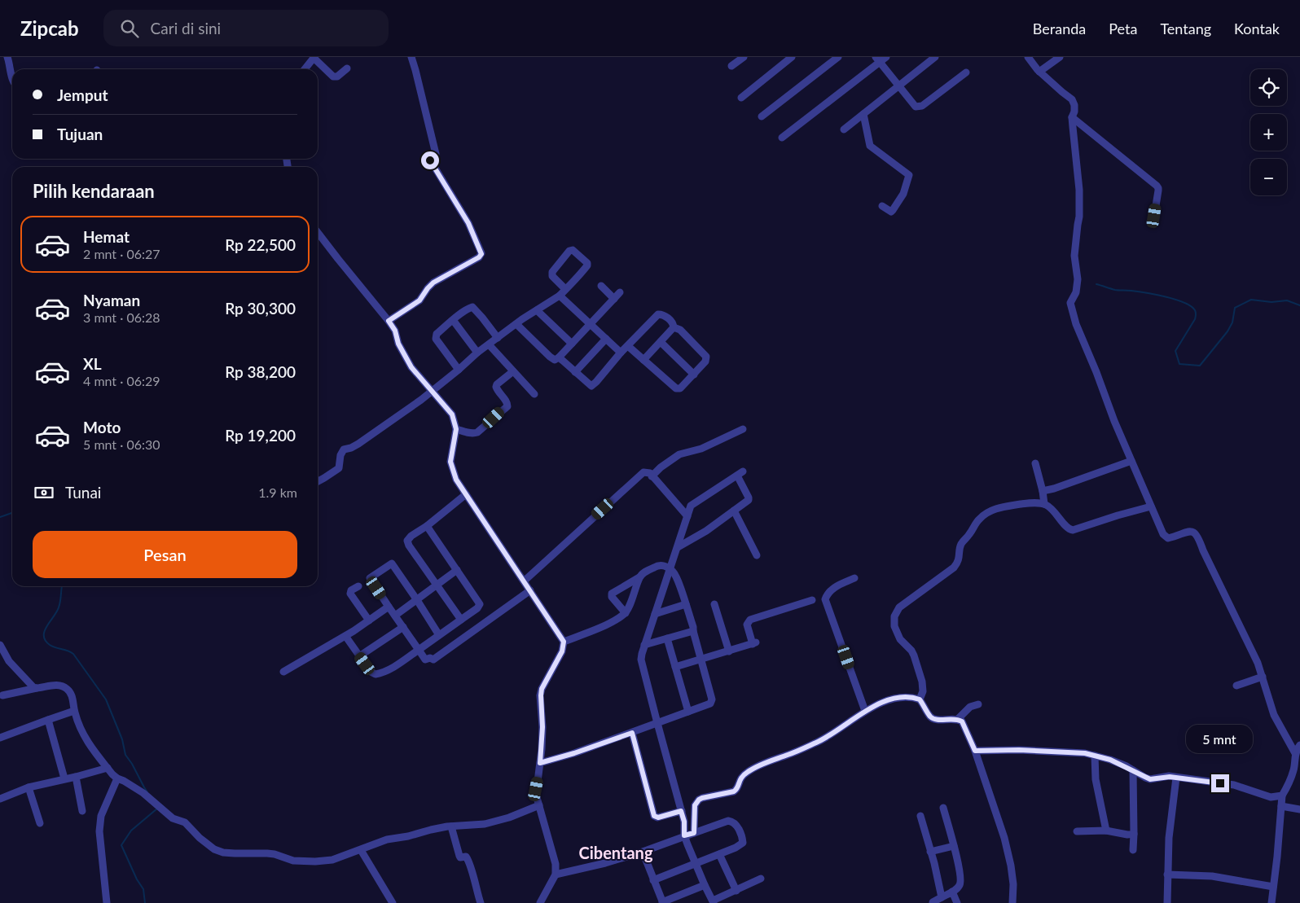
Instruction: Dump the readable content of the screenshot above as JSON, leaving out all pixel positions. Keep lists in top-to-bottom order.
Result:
{
  "districts": ["Cibentang"],
  "page": {
    "header": "Zipcab",
    "search": "Cari di sini",
    "nav": [
      "Beranda",
      "Peta",
      "Tentang",
      "Kontak"
    ],
    "map_buttons": ["+", "−"],
    "banner": ["Jemput", "Tujuan"],
    "heading": "Pilih kendaraan",
    "list": [
      {
        "name": "Hemat",
        "note": "2 mnt · 06:27",
        "value": "Rp 22,500"
      },
      {
        "name": "Nyaman",
        "note": "3 mnt · 06:28",
        "value": "Rp 30,300"
      },
      {
        "name": "XL",
        "note": "4 mnt · 06:29",
        "value": "Rp 38,200"
      },
      {
        "name": "Moto",
        "note": "5 mnt · 06:30",
        "value": "Rp 19,200"
      }
    ],
    "pay": ["Tunai", "1.9 km"],
    "buttons": "Pesan",
    "bubble": "5 mnt"
  }
}
